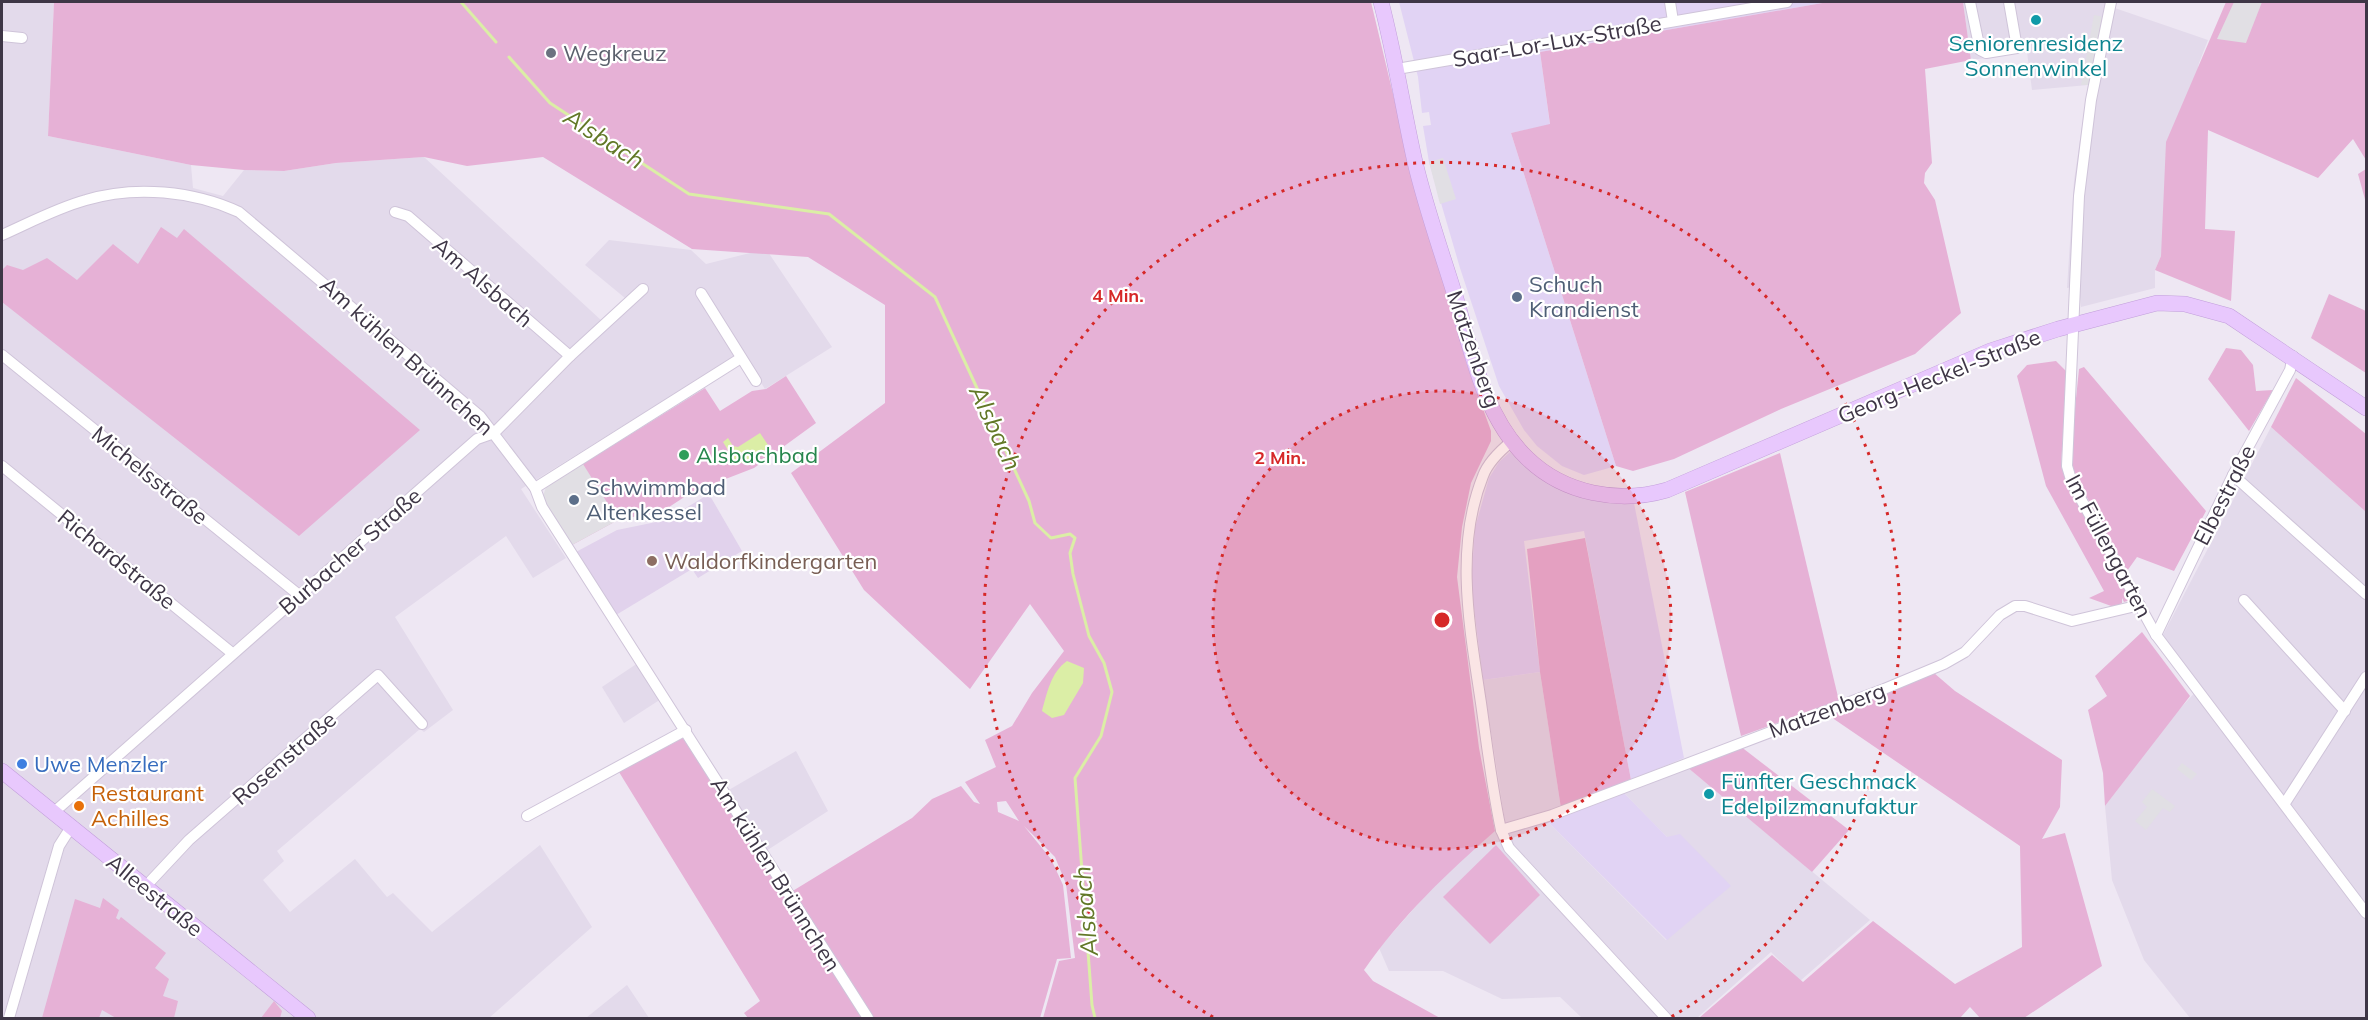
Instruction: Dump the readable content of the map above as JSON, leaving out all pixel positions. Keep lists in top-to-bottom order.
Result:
{
  "streets": {
    "street": [
      "Saar-Lor-Lux-Straße",
      "Am Alsbach",
      "Matzenberg",
      "Am kühlen Brünnchen",
      "Georg-Heckel-Straße",
      "Michelsstraße",
      "Elbestraße",
      "Im Füllengarten",
      "Burbacher Straße",
      "Richardstraße",
      "Rosenstraße",
      "Alleestraße"
    ]
  },
  "crossings": [
    ["Saar-Lor-Lux-Straße", "Matzenberg"],
    ["Am Alsbach", "Burbacher Straße"],
    ["Matzenberg", "Georg-Heckel-Straße"],
    ["Matzenberg", "Im Füllengarten"],
    ["Am kühlen Brünnchen", "Burbacher Straße"],
    ["Georg-Heckel-Straße", "Elbestraße"],
    ["Georg-Heckel-Straße", "Im Füllengarten"],
    ["Michelsstraße", "Burbacher Straße"],
    ["Elbestraße", "Im Füllengarten"],
    ["Burbacher Straße", "Richardstraße"],
    ["Burbacher Straße", "Alleestraße"],
    ["Rosenstraße", "Alleestraße"]
  ],
  "water": ["Alsbach"],
  "places": [
    "Seniorenresidenz Sonnenwinkel",
    "Wegkreuz",
    "Schuch Krandienst",
    "Alsbachbad",
    "Schwimmbad Altenkessel",
    "Waldorfkindergarten",
    "Uwe Menzler",
    "Fünfter Geschmack Edelpilzmanufaktur",
    "Restaurant Achilles"
  ],
  "rings": ["4 Min.", "2 Min."]
}
